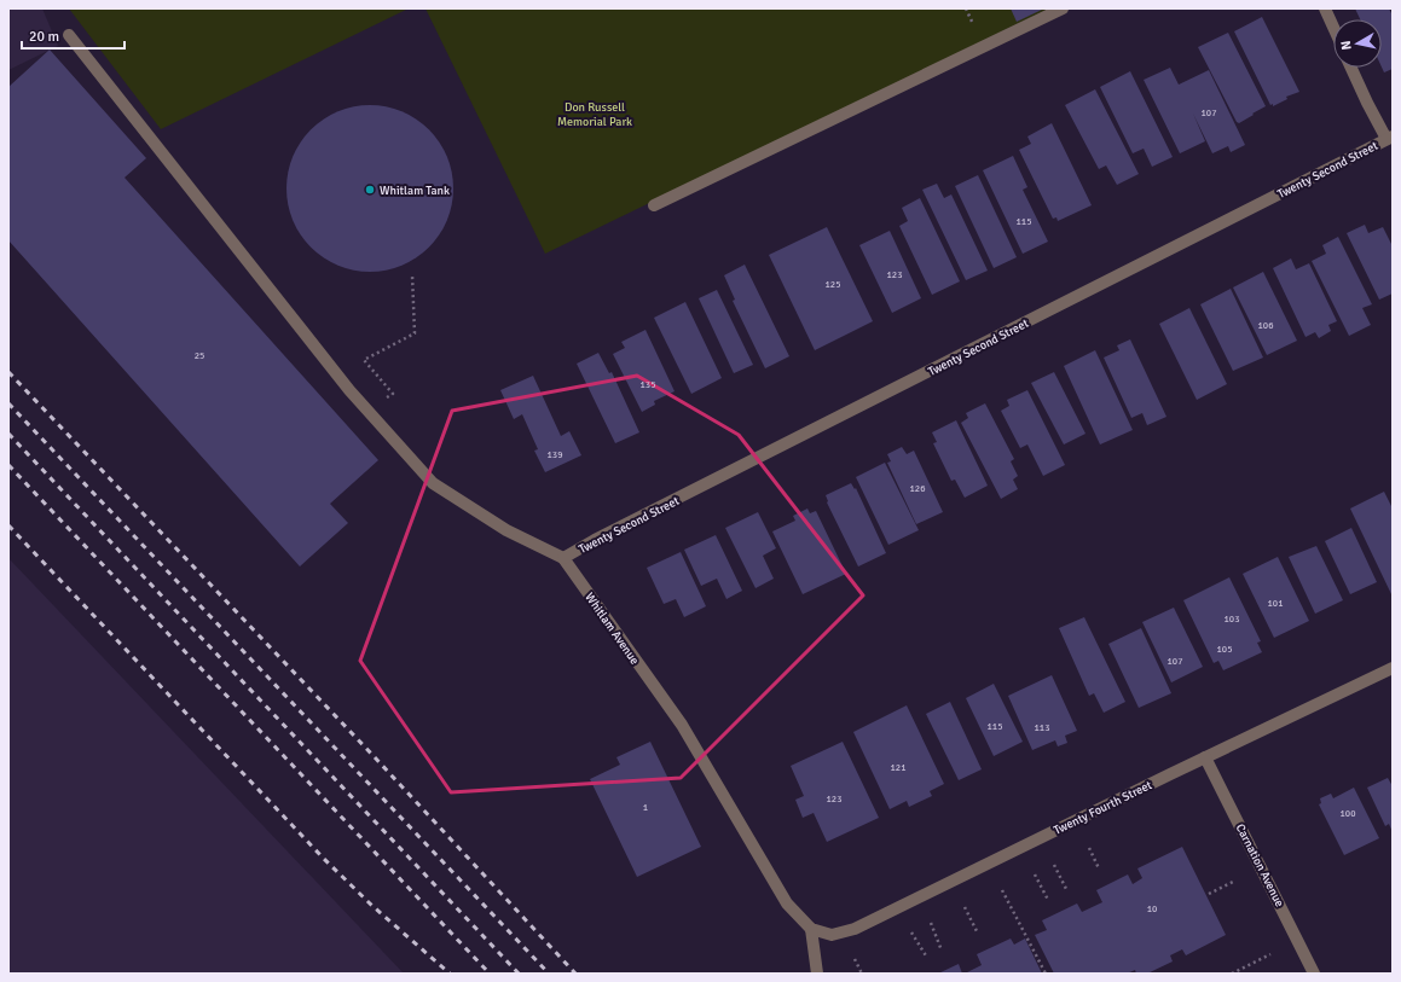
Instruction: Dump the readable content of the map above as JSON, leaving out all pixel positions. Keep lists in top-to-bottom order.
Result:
{
  "streets": {
    "street": [
      "Twenty Second Street",
      "Whitlam Avenue",
      "Twenty Fourth Street",
      "Carnation Avenue"
    ]
  },
  "crossings": [
    ["Twenty Second Street", "Whitlam Avenue"],
    ["Whitlam Avenue", "Twenty Fourth Street"],
    ["Twenty Fourth Street", "Carnation Avenue"]
  ],
  "parks": ["Don Russell Memorial Park"],
  "places": ["Whitlam Tank"],
  "house_numbers": [
    "107",
    "115",
    "123",
    "125",
    "106",
    "25",
    "135",
    "139",
    "126",
    "101",
    "103",
    "105",
    "107",
    "115",
    "113",
    "121",
    "123",
    "1",
    "100",
    "10"
  ],
  "scale_bar": "20 m",
  "north": "left"
}
